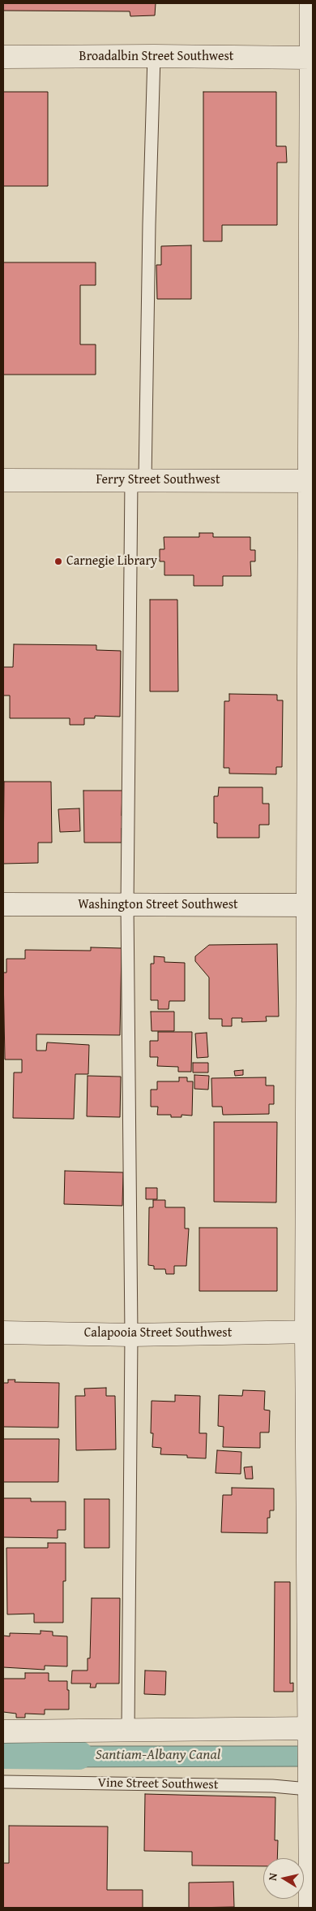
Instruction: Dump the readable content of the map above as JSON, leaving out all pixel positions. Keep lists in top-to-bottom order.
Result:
{
  "streets": {
    "street": [
      "Broadalbin Street Southwest",
      "Ferry Street Southwest",
      "Washington Street Southwest",
      "Calapooia Street Southwest"
    ],
    "lane": ["Vine Street Southwest"]
  },
  "water": ["Santiam-Albany Canal"],
  "places": ["Carnegie Library"],
  "north": "left"
}
